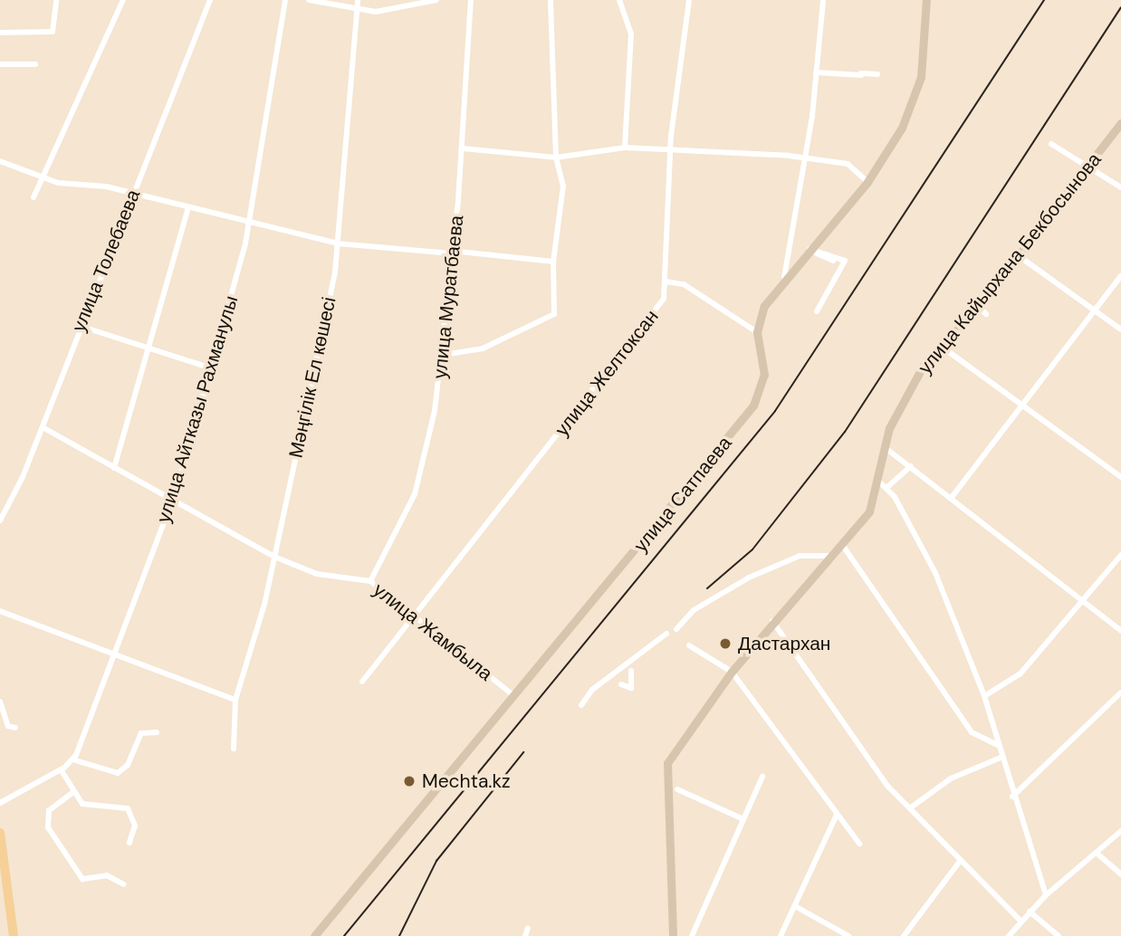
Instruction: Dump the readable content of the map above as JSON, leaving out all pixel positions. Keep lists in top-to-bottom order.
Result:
{
  "streets": {
    "street": [
      "улица Толебаева",
      "улица Кайырхана Бекбосынова",
      "улица Муратбаева",
      "улица Желтоксан",
      "Мәңгілік Ел көшесі",
      "улица Айтказы Рахманулы",
      "улица Сатпаева",
      "улица Жамбыла"
    ]
  },
  "crossings": [
    ["улица Толебаева", "улица Жамбыла"],
    ["улица Муратбаева", "улица Жамбыла"],
    ["улица Желтоксан", "улица Жамбыла"],
    ["Мәңгілік Ел көшесі", "улица Жамбыла"],
    ["улица Айтказы Рахманулы", "улица Жамбыла"],
    ["улица Сатпаева", "улица Жамбыла"]
  ],
  "places": ["Дастархан", "Mechta.kz"]
}
